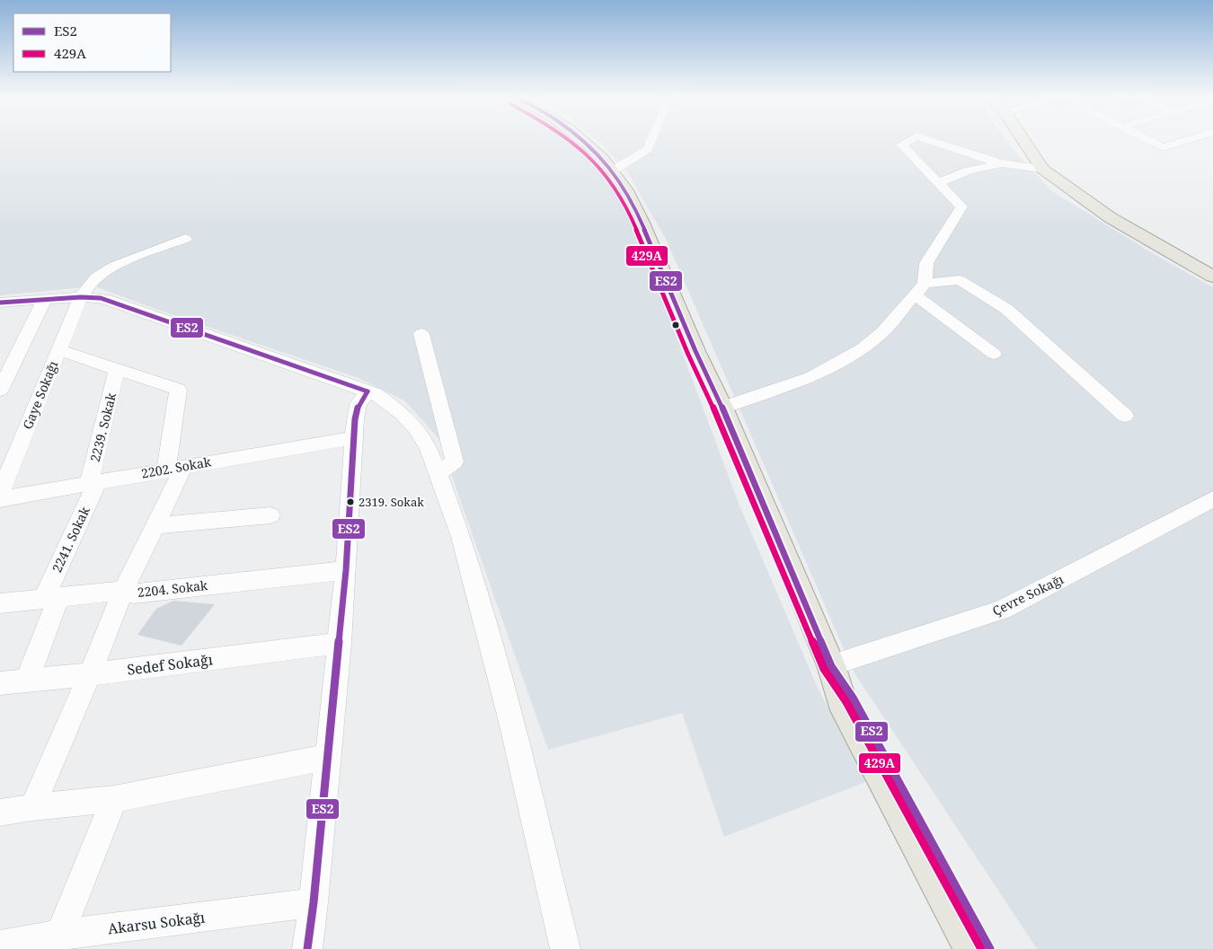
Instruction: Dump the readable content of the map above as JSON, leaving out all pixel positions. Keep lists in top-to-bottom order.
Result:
{
  "streets": {
    "street": [
      "Gaye Sokağı",
      "2239. Sokak",
      "2202. Sokak",
      "2241. Sokak",
      "2204. Sokak",
      "Çevre Sokağı",
      "Sedef Sokağı",
      "Akarsu Sokağı"
    ]
  },
  "crossings": [
    ["2239. Sokak", "2202. Sokak"],
    ["2239. Sokak", "2241. Sokak"],
    ["2202. Sokak", "2241. Sokak"],
    ["2241. Sokak", "2204. Sokak"],
    ["2241. Sokak", "Sedef Sokağı"]
  ],
  "places": ["2319. Sokak"],
  "lines": ["transit line ES2", "transit line 429A"],
  "legend": ["ES2", "429A"]
}
